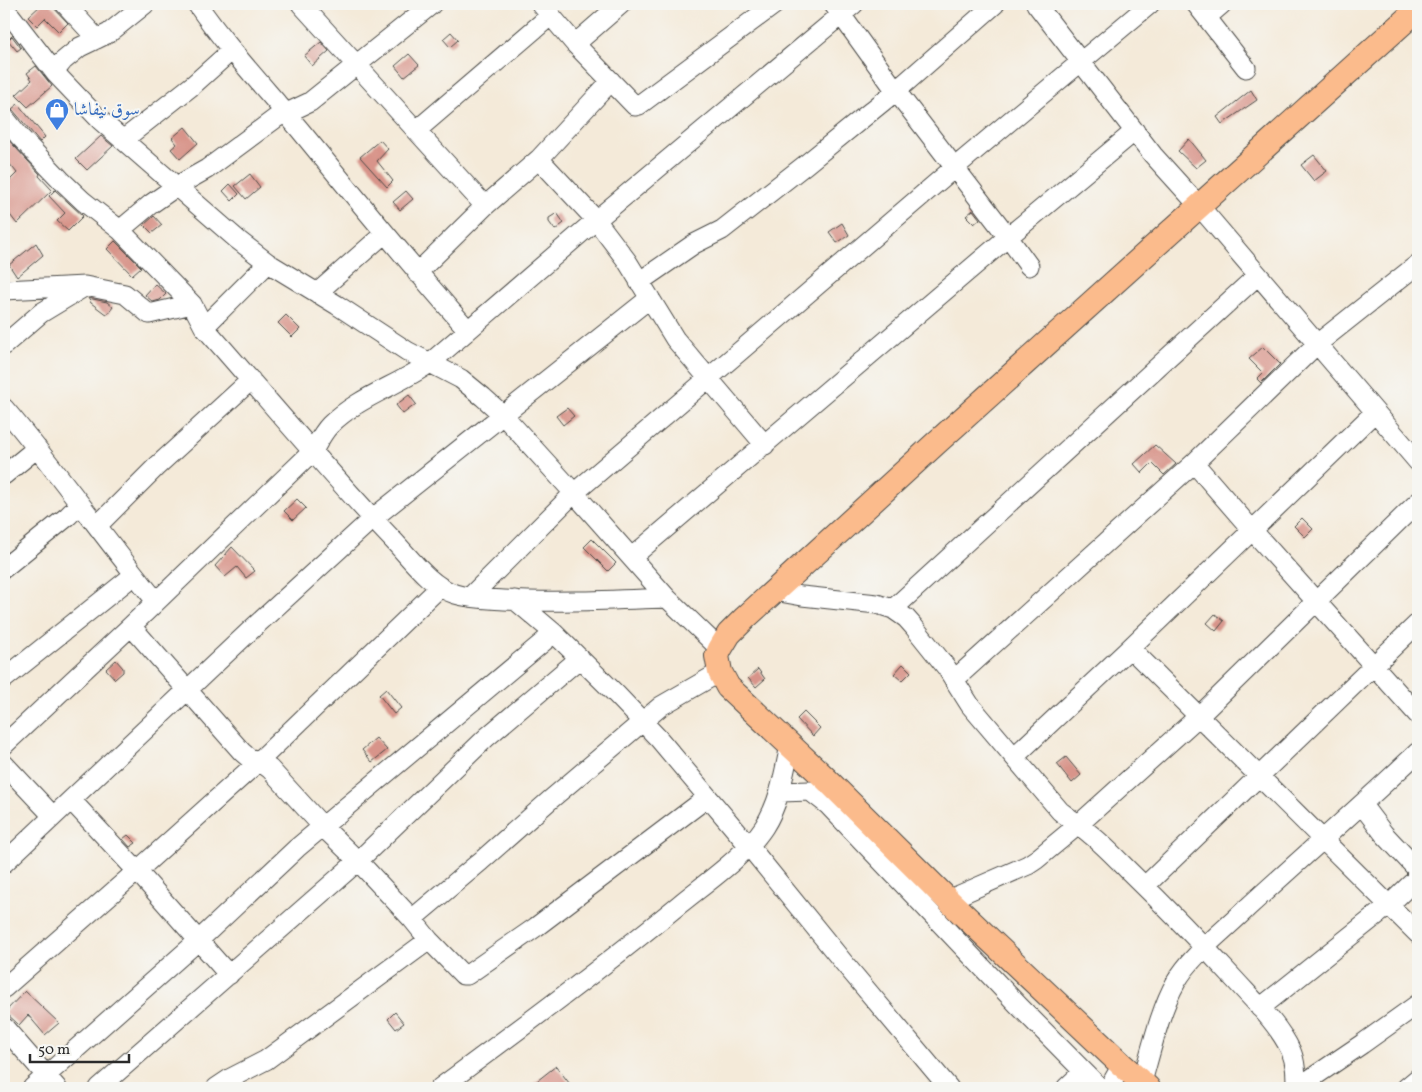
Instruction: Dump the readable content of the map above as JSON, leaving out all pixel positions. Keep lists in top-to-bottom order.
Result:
{
  "places": {
    "shop": ["سوق نيفاشا"]
  },
  "scale_bar": "50 m"
}
